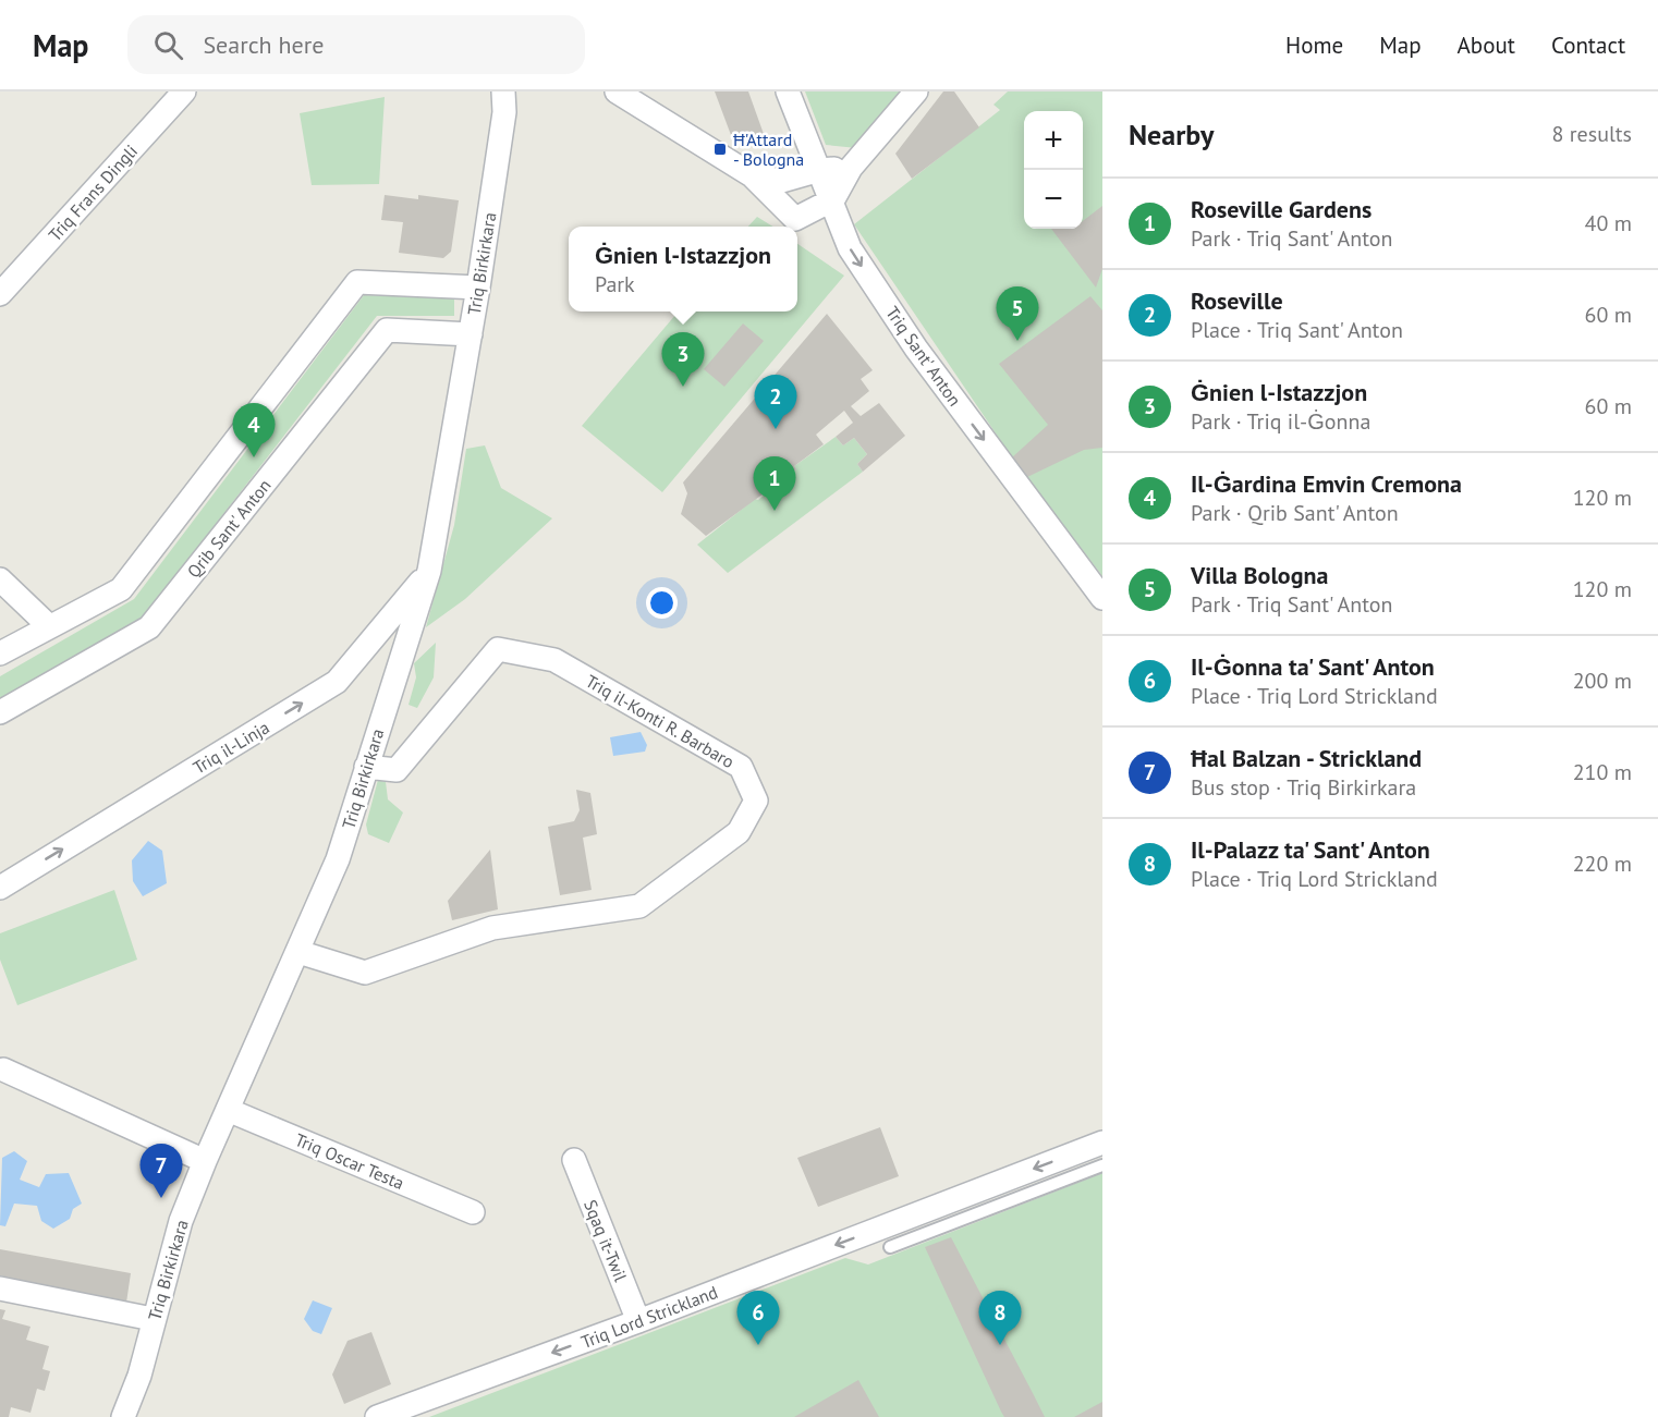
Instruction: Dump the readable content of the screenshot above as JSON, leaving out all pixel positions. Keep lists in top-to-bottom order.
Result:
{
  "streets": {
    "street": [
      "Triq Frans Dingli",
      "Triq Birkirkara",
      "Triq Sant' Anton",
      "Qrib Sant' Anton",
      "Triq il-Konti R. Barbaro",
      "Triq il-Linja",
      "Triq Oscar Testa",
      "Sqaq it-Twil",
      "Triq Lord Strickland"
    ]
  },
  "crossings": [
    ["Triq Birkirkara", "Qrib Sant' Anton"],
    ["Triq Birkirkara", "Triq il-Konti R. Barbaro"],
    ["Triq Birkirkara", "Triq il-Linja"],
    ["Triq Birkirkara", "Triq Oscar Testa"],
    ["Sqaq it-Twil", "Triq Lord Strickland"]
  ],
  "one_way": ["Triq Sant' Anton", "Triq Lord Strickland"],
  "places": {
    "transit": ["Ħ'Attard - Bologna"]
  },
  "page": {
    "header": "Map",
    "search": "Search here",
    "nav": [
      "Home",
      "Map",
      "About",
      "Contact"
    ],
    "heading": ["Nearby", "8 results"],
    "map_buttons": ["+", "−"],
    "list": [
      {
        "mark": "1",
        "name": "Roseville Gardens",
        "note": "Park · Triq Sant' Anton",
        "value": "40 m"
      },
      {
        "mark": "2",
        "name": "Roseville",
        "note": "Place · Triq Sant' Anton",
        "value": "60 m"
      },
      {
        "mark": "3",
        "name": "Ġnien l-Istazzjon",
        "note": "Park · Triq il-Ġonna",
        "value": "60 m"
      },
      {
        "mark": "4",
        "name": "Il-Ġardina Emvin Cremona",
        "note": "Park · Qrib Sant' Anton",
        "value": "120 m"
      },
      {
        "mark": "5",
        "name": "Villa Bologna",
        "note": "Park · Triq Sant' Anton",
        "value": "120 m"
      },
      {
        "mark": "6",
        "name": "Il-Ġonna ta' Sant' Anton",
        "note": "Place · Triq Lord Strickland",
        "value": "200 m"
      },
      {
        "mark": "7",
        "name": "Ħal Balzan - Strickland",
        "note": "Bus stop · Triq Birkirkara",
        "value": "210 m"
      },
      {
        "mark": "8",
        "name": "Il-Palazz ta' Sant' Anton",
        "note": "Place · Triq Lord Strickland",
        "value": "220 m"
      }
    ],
    "popup": ["Ġnien l-Istazzjon", "Park"],
    "pins": [
      "5",
      "3",
      "2",
      "4",
      "1",
      "7",
      "6",
      "8"
    ]
  }
}
